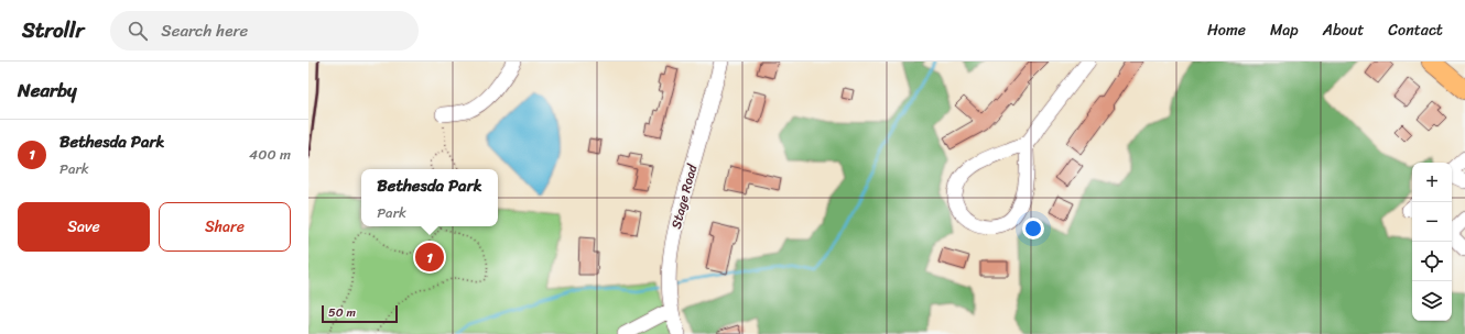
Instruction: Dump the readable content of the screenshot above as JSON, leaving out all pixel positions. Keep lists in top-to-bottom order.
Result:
{
  "streets": {
    "street": ["Stage Road"]
  },
  "scale_bar": "50 m",
  "page": {
    "header": "Strollr",
    "search": "Search here",
    "nav": [
      "Home",
      "Map",
      "About",
      "Contact"
    ],
    "heading": "Nearby",
    "list": [
      {
        "mark": "1",
        "name": "Bethesda Park",
        "note": "Park",
        "value": "400 m"
      }
    ],
    "map_buttons": ["+", "−"],
    "popup": ["Bethesda Park", "Park"],
    "buttons": ["Save", "Share"],
    "pins": "1",
    "scale": "50 m"
  }
}
